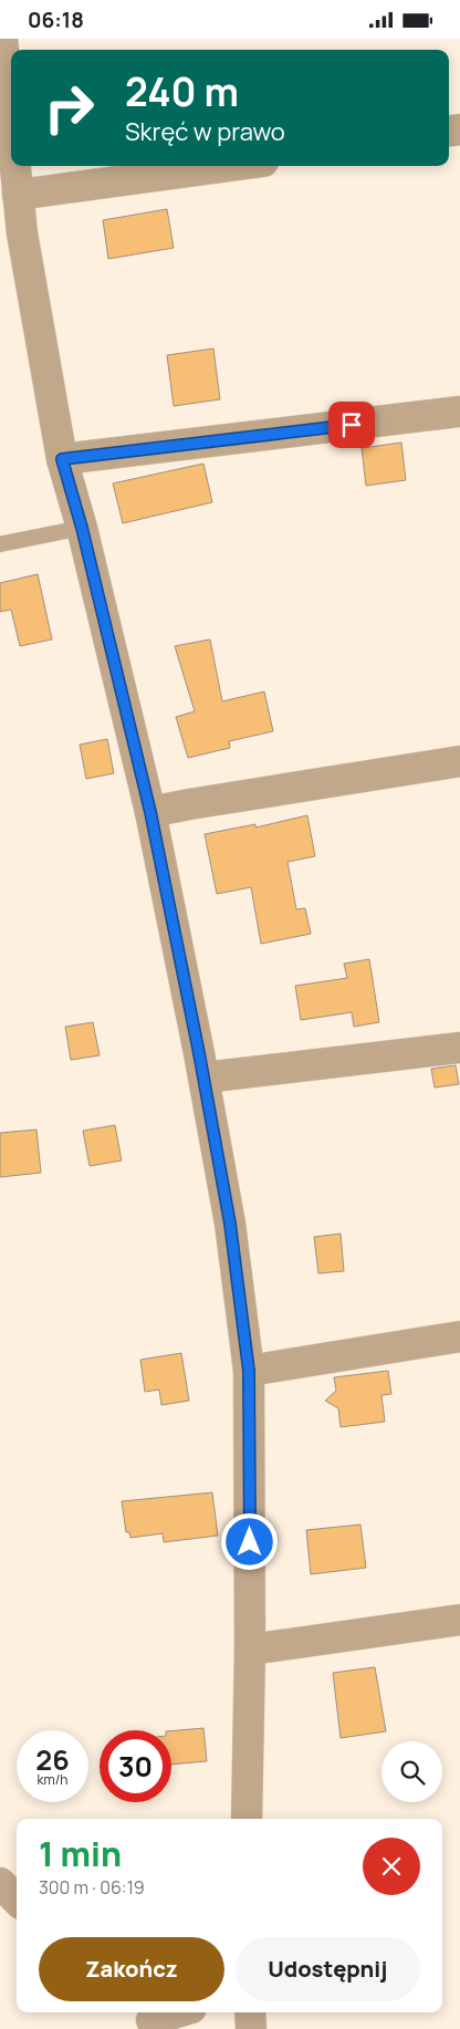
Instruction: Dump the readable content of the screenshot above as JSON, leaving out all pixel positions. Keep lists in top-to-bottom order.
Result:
{
  "page": {
    "status": "06:18",
    "turn": ["240 m", "Skręć w prawo"],
    "speed": "26 km/h",
    "limit": "30",
    "heading": ["1 min", "300 m · 06:19"],
    "buttons": ["Zakończ", "Udostępnij"]
  }
}
